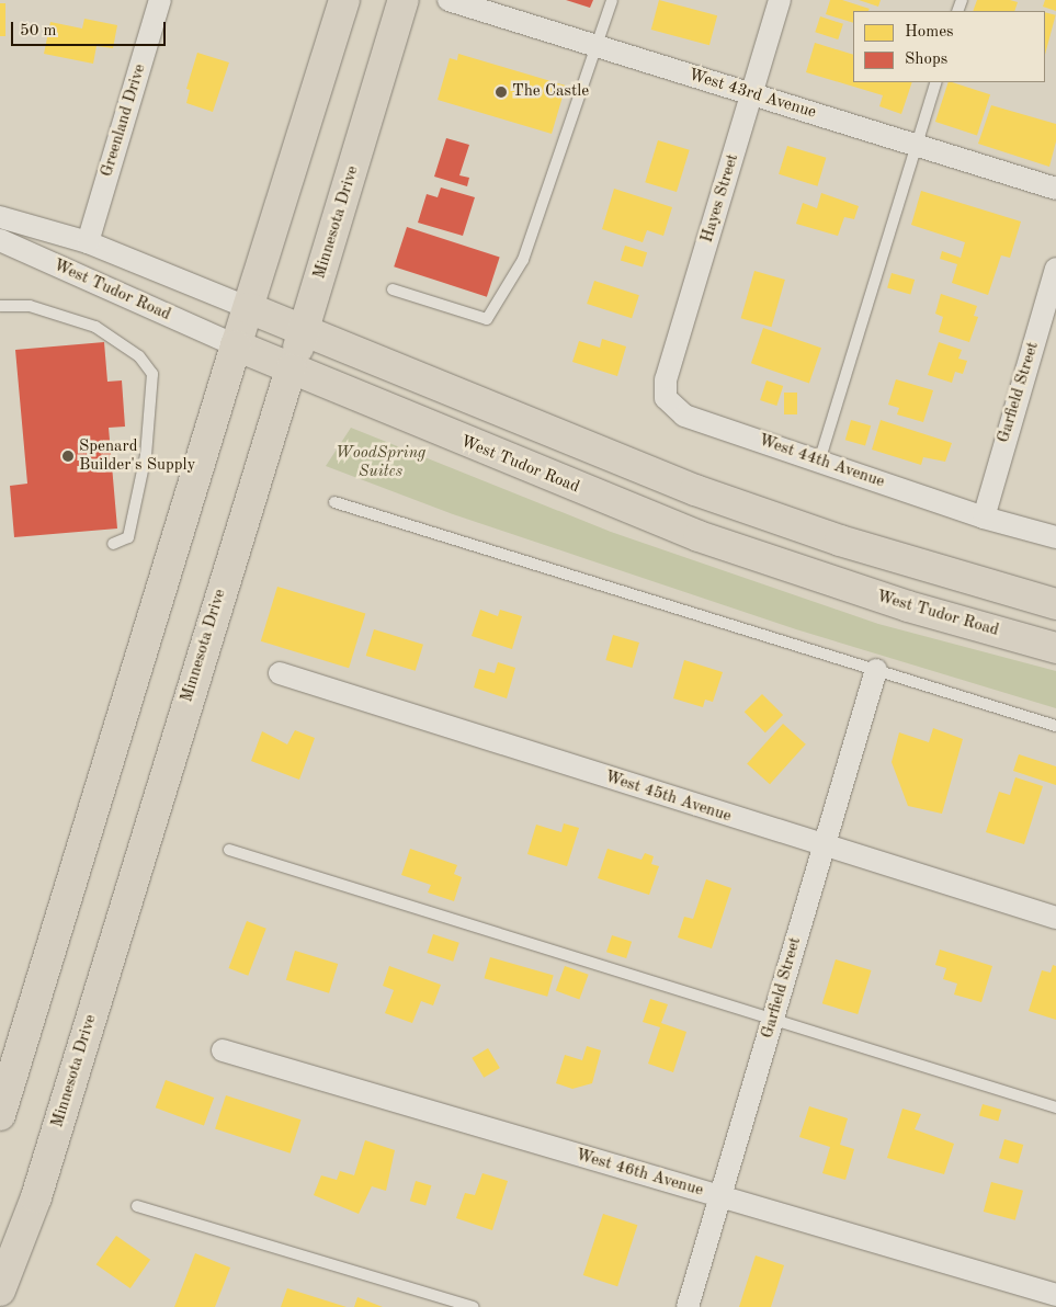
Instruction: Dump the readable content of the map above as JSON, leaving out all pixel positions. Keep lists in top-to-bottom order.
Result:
{
  "streets": {
    "main road": ["Minnesota Drive", "West Tudor Road"],
    "street": [
      "West 43rd Avenue",
      "Greenland Drive",
      "Hayes Street",
      "Garfield Street",
      "West 44th Avenue",
      "West 45th Avenue",
      "West 46th Avenue"
    ]
  },
  "crossings": [
    ["West 43rd Avenue", "Hayes Street"],
    ["Greenland Drive", "West Tudor Road"],
    ["Hayes Street", "West 44th Avenue"],
    ["Minnesota Drive", "West Tudor Road"],
    ["Garfield Street", "West 44th Avenue"],
    ["Garfield Street", "West 45th Avenue"],
    ["Garfield Street", "West 46th Avenue"]
  ],
  "parks": ["WoodSpring Suites"],
  "places": ["The Castle", "Spenard Builder's Supply"],
  "legend": ["Homes", "Shops"],
  "scale_bar": "50 m"
}
